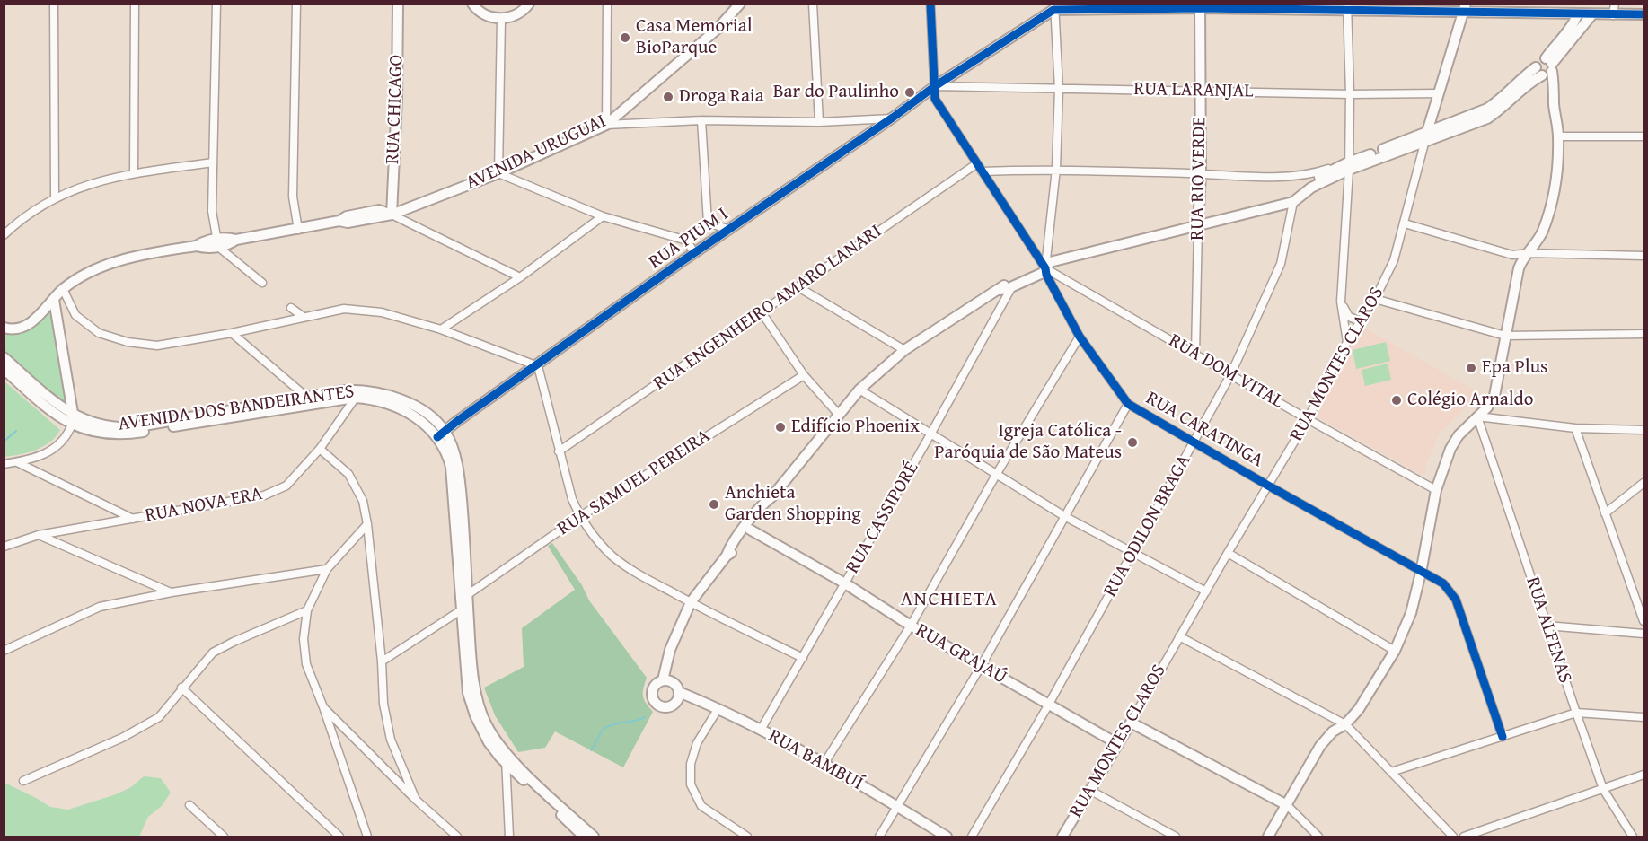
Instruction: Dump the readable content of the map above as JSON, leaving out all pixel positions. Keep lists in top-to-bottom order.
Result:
{
  "streets": {
    "street": [
      "RUA LARANJAL",
      "RUA CHICAGO",
      "AVENIDA URUGUAI",
      "RUA RIO VERDE",
      "RUA PIUM I",
      "RUA ENGENHEIRO AMARO LANARI",
      "RUA MONTES CLAROS",
      "RUA DOM VITAL",
      "AVENIDA DOS BANDEIRANTES",
      "RUA CARATINGA",
      "RUA SAMUEL PEREIRA",
      "RUA NOVA ERA",
      "RUA CASSIPORÉ",
      "RUA ODILON BRAGA",
      "RUA ALFENAS",
      "RUA GRAJAÚ",
      "RUA BAMBUÍ"
    ]
  },
  "crossings": [
    ["RUA LARANJAL", "RUA RIO VERDE"],
    ["RUA LARANJAL", "RUA PIUM I"],
    ["RUA LARANJAL", "RUA MONTES CLAROS"],
    ["RUA CHICAGO", "AVENIDA URUGUAI"],
    ["RUA RIO VERDE", "RUA DOM VITAL"],
    ["RUA PIUM I", "AVENIDA DOS BANDEIRANTES"],
    ["RUA PIUM I", "RUA CARATINGA"],
    ["RUA ENGENHEIRO AMARO LANARI", "RUA CARATINGA"],
    ["RUA MONTES CLAROS", "RUA DOM VITAL"],
    ["RUA MONTES CLAROS", "RUA CARATINGA"],
    ["RUA MONTES CLAROS", "RUA GRAJAÚ"],
    ["RUA DOM VITAL", "RUA CARATINGA"],
    ["RUA DOM VITAL", "RUA ODILON BRAGA"],
    ["AVENIDA DOS BANDEIRANTES", "RUA SAMUEL PEREIRA"],
    ["AVENIDA DOS BANDEIRANTES", "RUA NOVA ERA"],
    ["RUA CARATINGA", "RUA ODILON BRAGA"],
    ["RUA CASSIPORÉ", "RUA GRAJAÚ"],
    ["RUA CASSIPORÉ", "RUA BAMBUÍ"],
    ["RUA ODILON BRAGA", "RUA GRAJAÚ"]
  ],
  "districts": ["ANCHIETA"],
  "places": [
    "Casa Memorial BioParque",
    "Bar do Paulinho",
    "Droga Raia",
    "Epa Plus",
    "Colégio Arnaldo",
    "Edifício Phoenix",
    "Igreja Católica - Paróquia de São Mateus",
    "Anchieta Garden Shopping"
  ]
}
